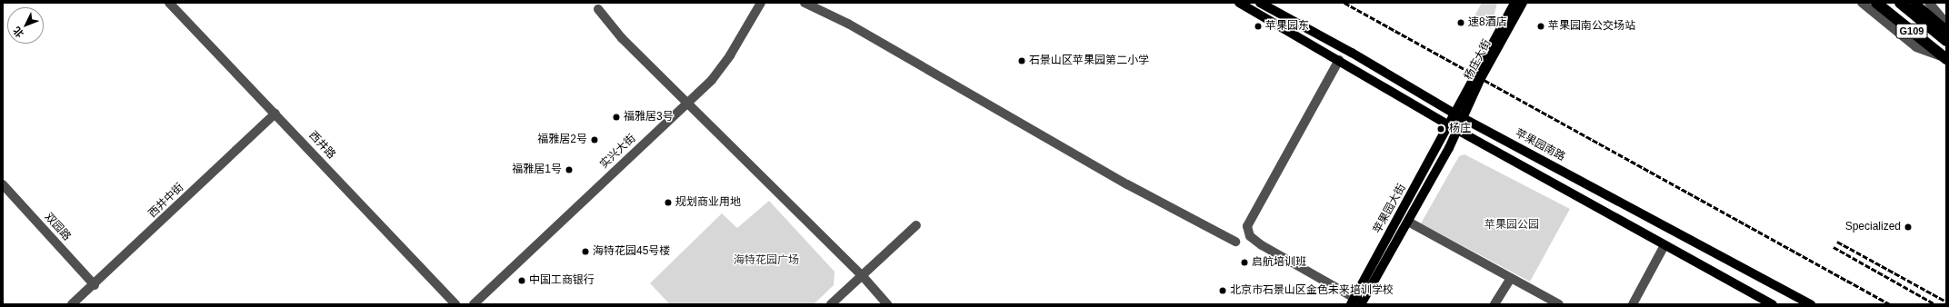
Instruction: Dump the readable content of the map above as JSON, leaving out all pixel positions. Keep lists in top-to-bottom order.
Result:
{
  "streets": {
    "highway": ["G109"],
    "main road": ["杨庄大街", "苹果园南路", "苹果园大街"],
    "street": [
      "西井路",
      "实兴大街",
      "西井中街",
      "双园路"
    ]
  },
  "crossings": [
    ["杨庄大街", "苹果园南路"],
    ["杨庄大街", "苹果园大街"],
    ["西井路", "西井中街"],
    ["西井中街", "双园路"]
  ],
  "parks": ["苹果园公园", "海特花园广场"],
  "places": [
    "速8酒店",
    "苹果园东",
    "苹果园南公交场站",
    "石景山区苹果园第二小学",
    "福雅居3号",
    "杨庄",
    "福雅居2号",
    "福雅居1号",
    "规划商业用地",
    "Specialized",
    "海特花园45号楼",
    "启航培训班",
    "中国工商银行",
    "北京市石景山区金色未来培训学校"
  ],
  "north": "bottom left"
}
